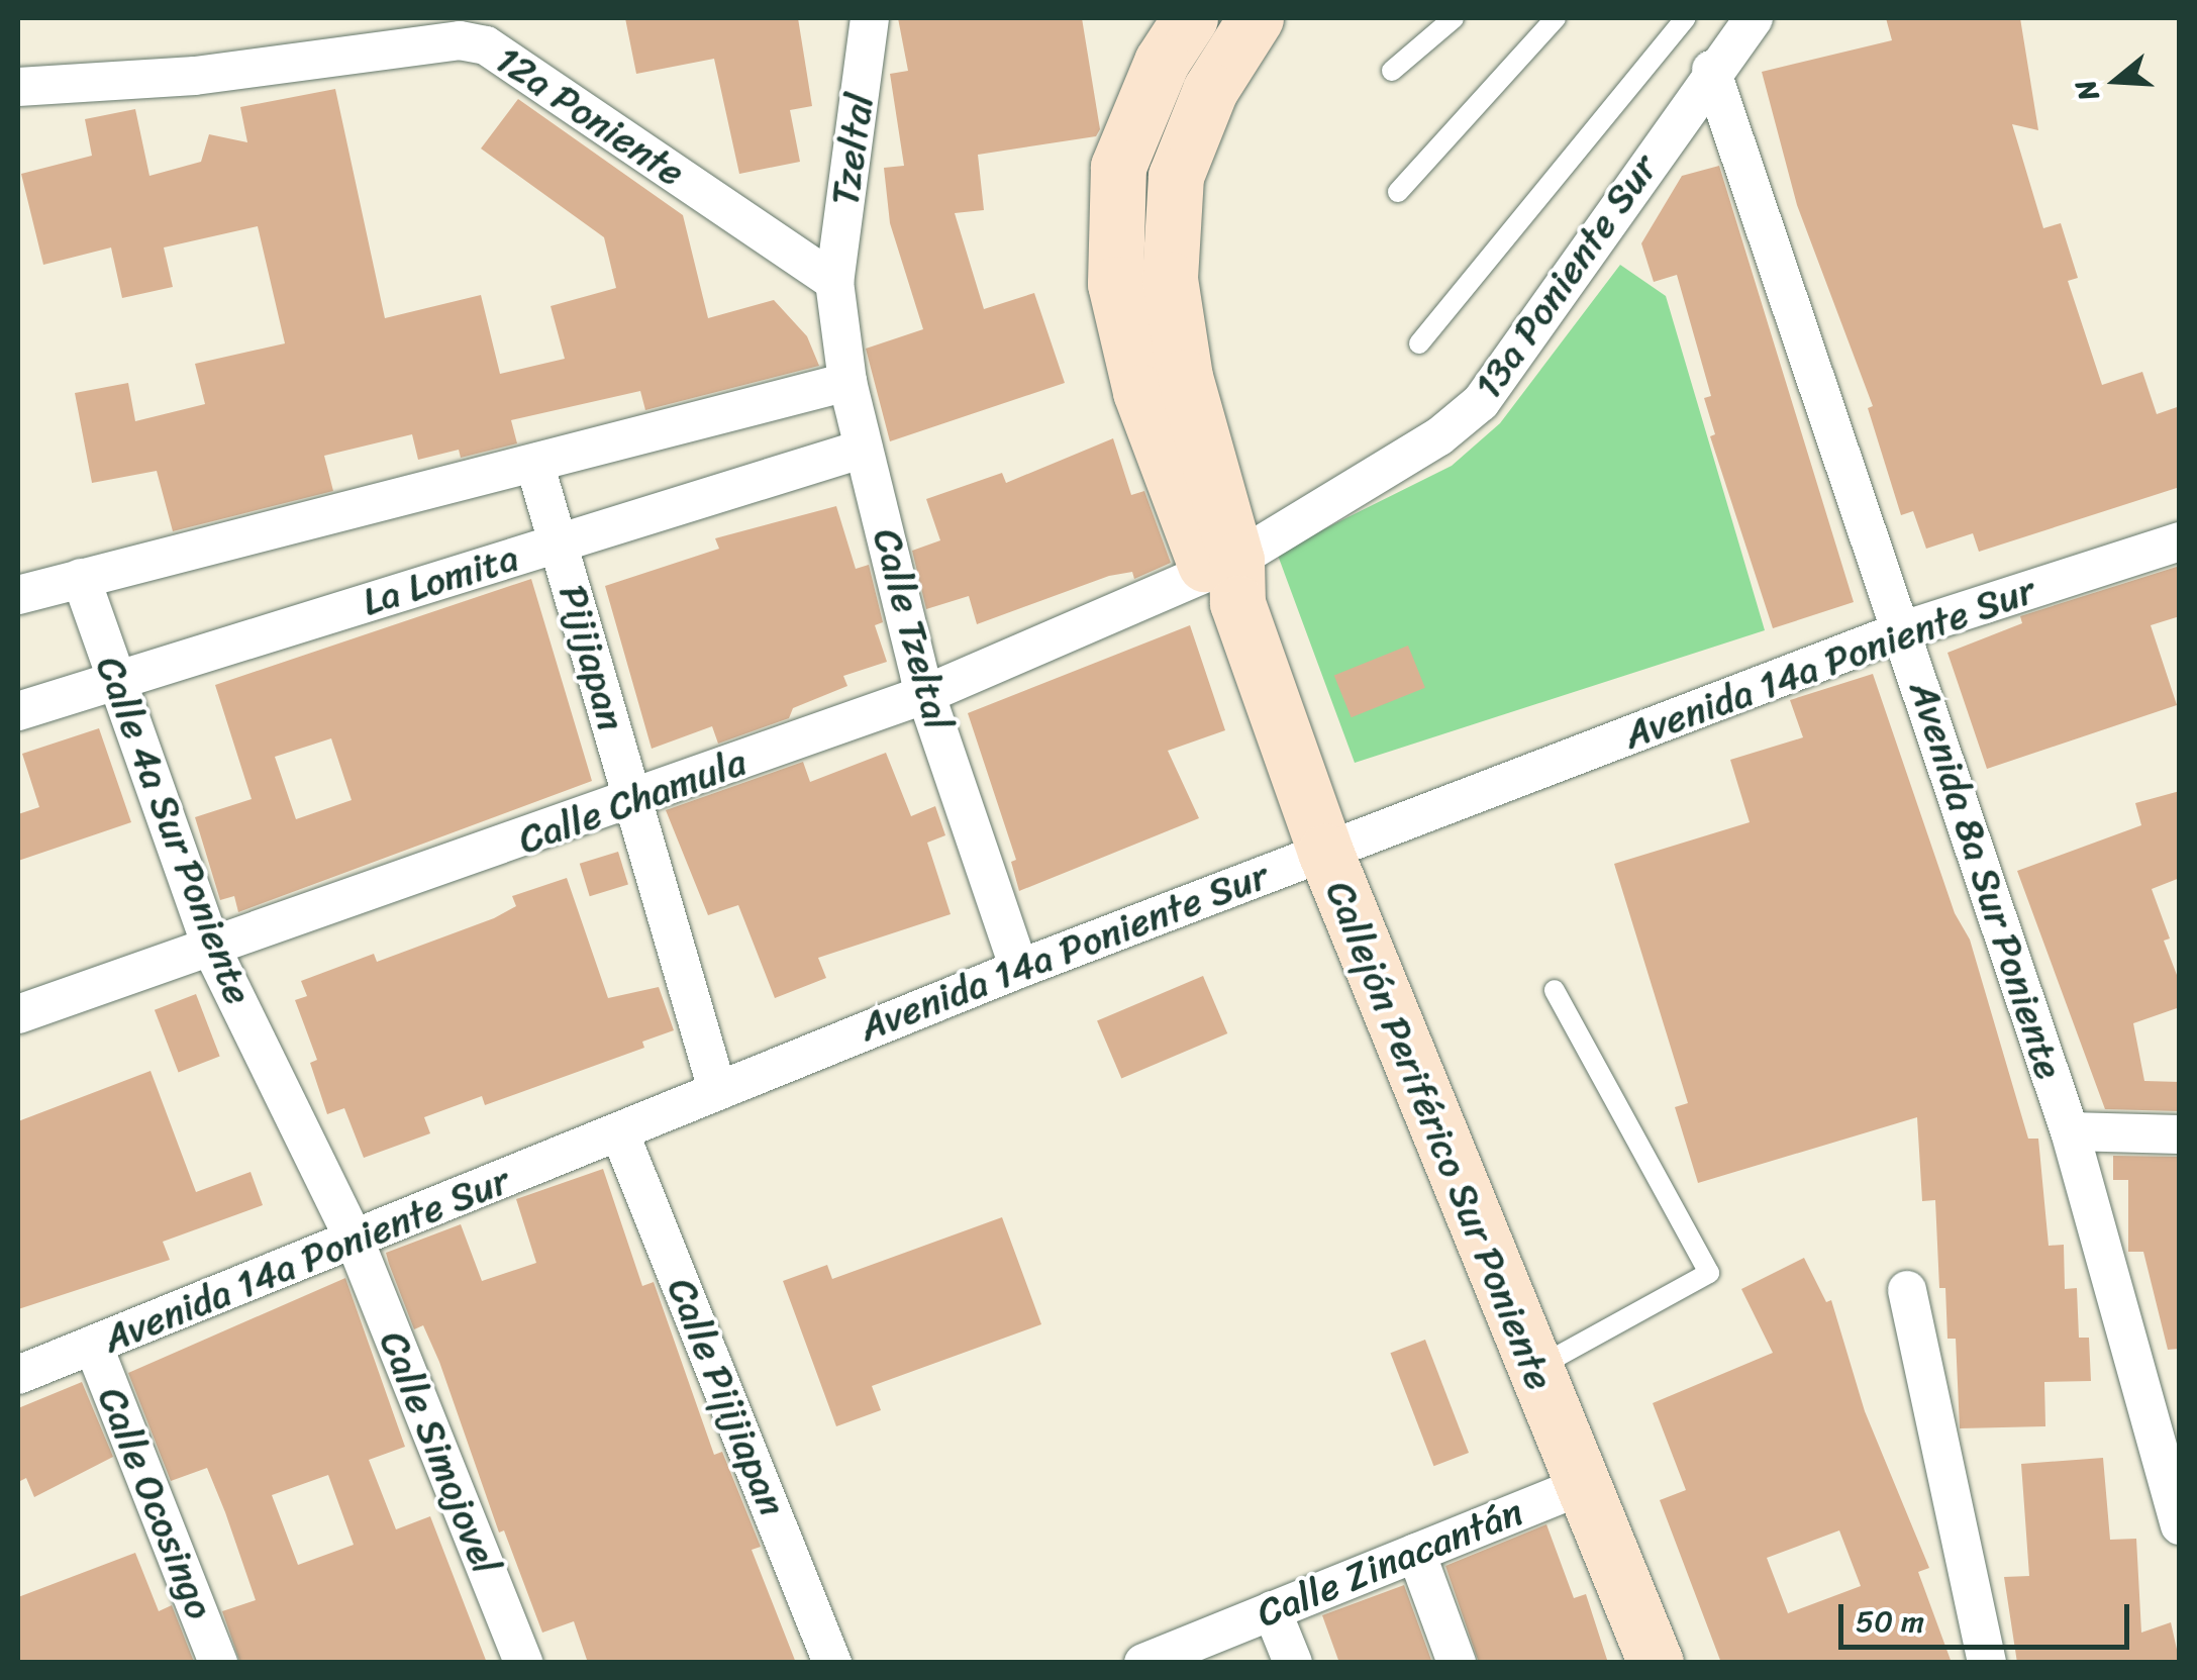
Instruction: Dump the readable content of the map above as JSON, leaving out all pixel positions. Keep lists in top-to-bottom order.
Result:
{
  "streets": {
    "main road": ["Callejón Periférico Sur Poniente"],
    "street": [
      "12a Poniente",
      "Tzeltal",
      "13a Poniente Sur",
      "La Lomita",
      "Calle Tzeltal",
      "Pijijapan",
      "Avenida 14a Poniente Sur",
      "Calle Chamula",
      "Calle 4a Sur Poniente",
      "Avenida 8a Sur Poniente",
      "Calle Pijijiapan",
      "Calle Simojovel",
      "Calle Ocosingo",
      "Calle Zinacantán"
    ]
  },
  "crossings": [
    ["12a Poniente", "Tzeltal"],
    ["12a Poniente", "Calle Tzeltal"],
    ["Tzeltal", "Calle Tzeltal"],
    ["13a Poniente Sur", "Calle Chamula"],
    ["13a Poniente Sur", "Avenida 8a Sur Poniente"],
    ["13a Poniente Sur", "Callejón Periférico Sur Poniente"],
    ["La Lomita", "Calle Tzeltal"],
    ["La Lomita", "Pijijapan"],
    ["La Lomita", "Calle 4a Sur Poniente"],
    ["Calle Tzeltal", "Avenida 14a Poniente Sur"],
    ["Calle Tzeltal", "Calle Chamula"],
    ["Pijijapan", "Avenida 14a Poniente Sur"],
    ["Pijijapan", "Calle Chamula"],
    ["Avenida 14a Poniente Sur", "Calle 4a Sur Poniente"],
    ["Avenida 14a Poniente Sur", "Avenida 8a Sur Poniente"],
    ["Avenida 14a Poniente Sur", "Callejón Periférico Sur Poniente"],
    ["Avenida 14a Poniente Sur", "Calle Pijijiapan"],
    ["Avenida 14a Poniente Sur", "Calle Simojovel"],
    ["Avenida 14a Poniente Sur", "Calle Ocosingo"],
    ["Calle Chamula", "Calle 4a Sur Poniente"],
    ["Calle Chamula", "Callejón Periférico Sur Poniente"],
    ["Calle 4a Sur Poniente", "Calle Simojovel"],
    ["Callejón Periférico Sur Poniente", "Calle Zinacantán"]
  ],
  "scale_bar": "50 m",
  "north": "left"
}
